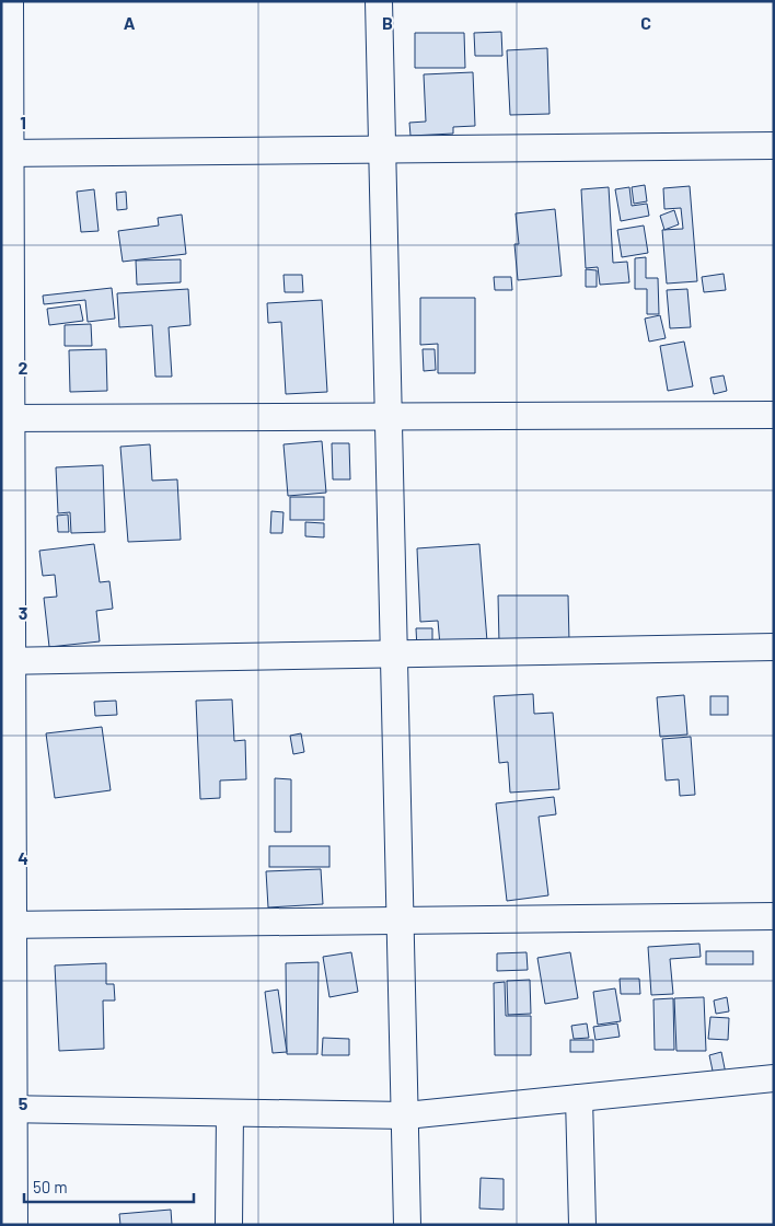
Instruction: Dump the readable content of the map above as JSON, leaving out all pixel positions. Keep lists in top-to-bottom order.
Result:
{
  "scale_bar": "50 m",
  "grid": {
    "columns": ["A", "B", "C"],
    "rows": [
      "1",
      "2",
      "3",
      "4",
      "5"
    ]
  }
}
